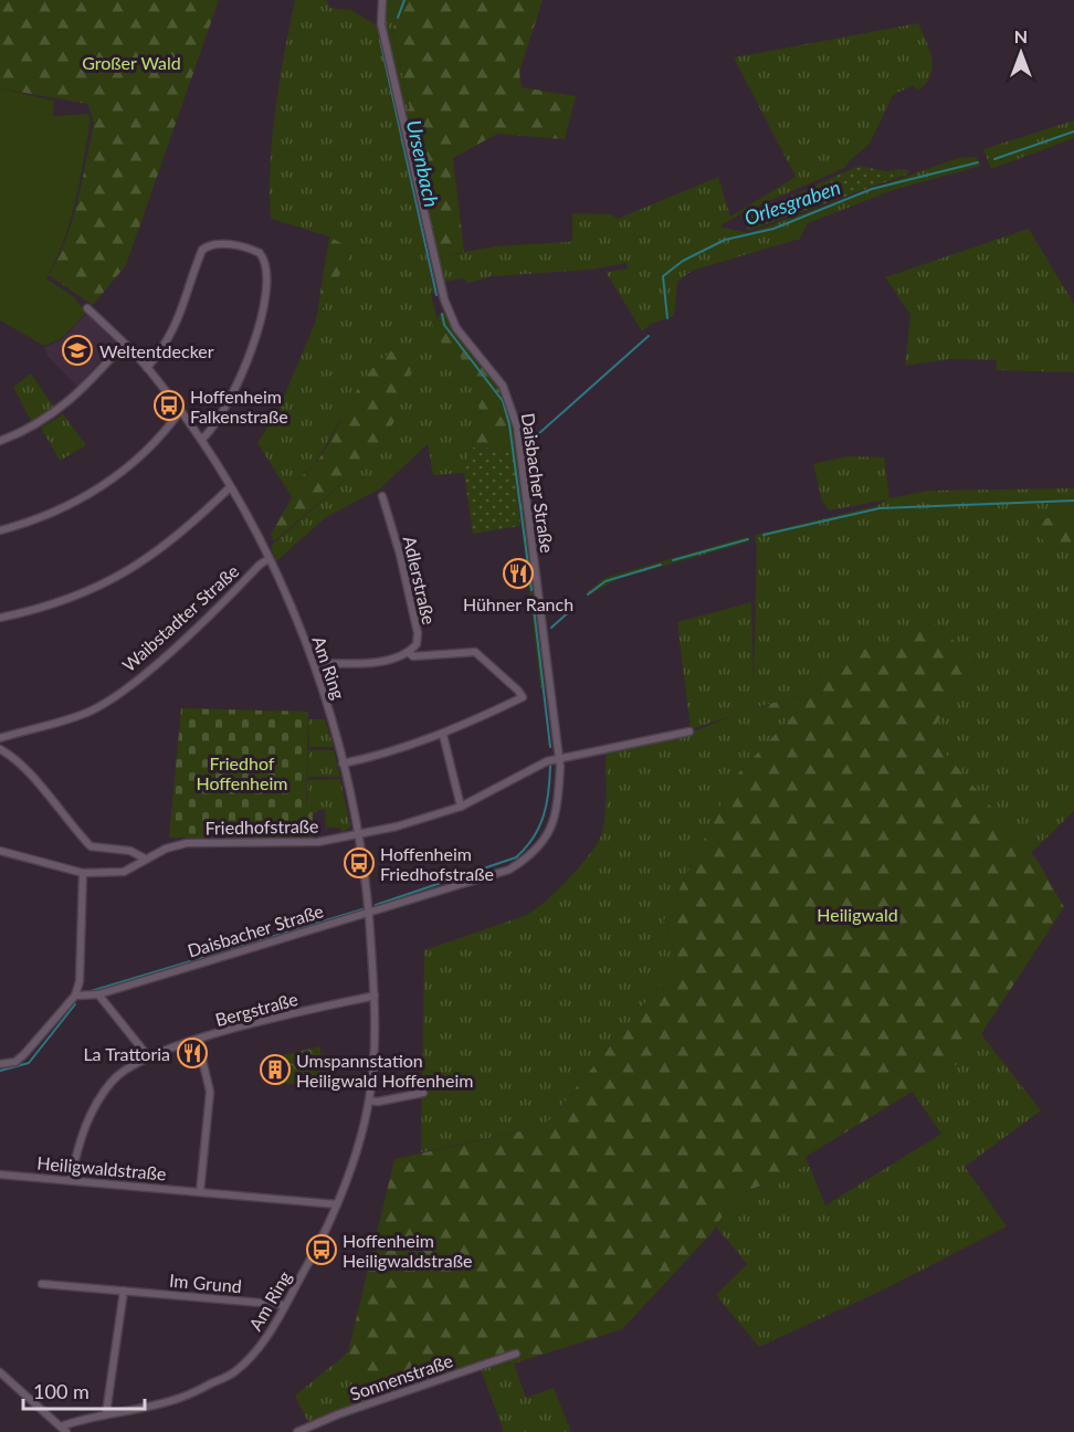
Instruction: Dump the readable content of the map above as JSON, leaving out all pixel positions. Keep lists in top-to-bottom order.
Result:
{
  "streets": {
    "street": [
      "Daisbacher Straße",
      "Adlerstraße",
      "Waibstadter Straße",
      "Am Ring",
      "Friedhofstraße",
      "Bergstraße",
      "Heiligwaldstraße",
      "Im Grund",
      "Sonnenstraße"
    ]
  },
  "crossings": [
    ["Daisbacher Straße", "Am Ring"],
    ["Daisbacher Straße", "Friedhofstraße"],
    ["Waibstadter Straße", "Am Ring"],
    ["Am Ring", "Friedhofstraße"],
    ["Am Ring", "Bergstraße"],
    ["Am Ring", "Heiligwaldstraße"],
    ["Am Ring", "Im Grund"],
    ["Bergstraße", "Heiligwaldstraße"]
  ],
  "water": ["Ursenbach", "Orlesgraben"],
  "parks": ["Großer Wald", "Friedhof Hoffenheim", "Heiligwald"],
  "places": {
    "school or university": ["Weltentdecker"],
    "bus stop": ["Hoffenheim Falkenstraße", "Hoffenheim Friedhofstraße", "Hoffenheim Heiligwaldstraße"],
    "restaurant": ["Hühner Ranch", "La Trattoria"],
    "building": ["Umspannstation Heiligwald Hoffenheim"]
  },
  "scale_bar": "100 m",
  "north": "top"
}
